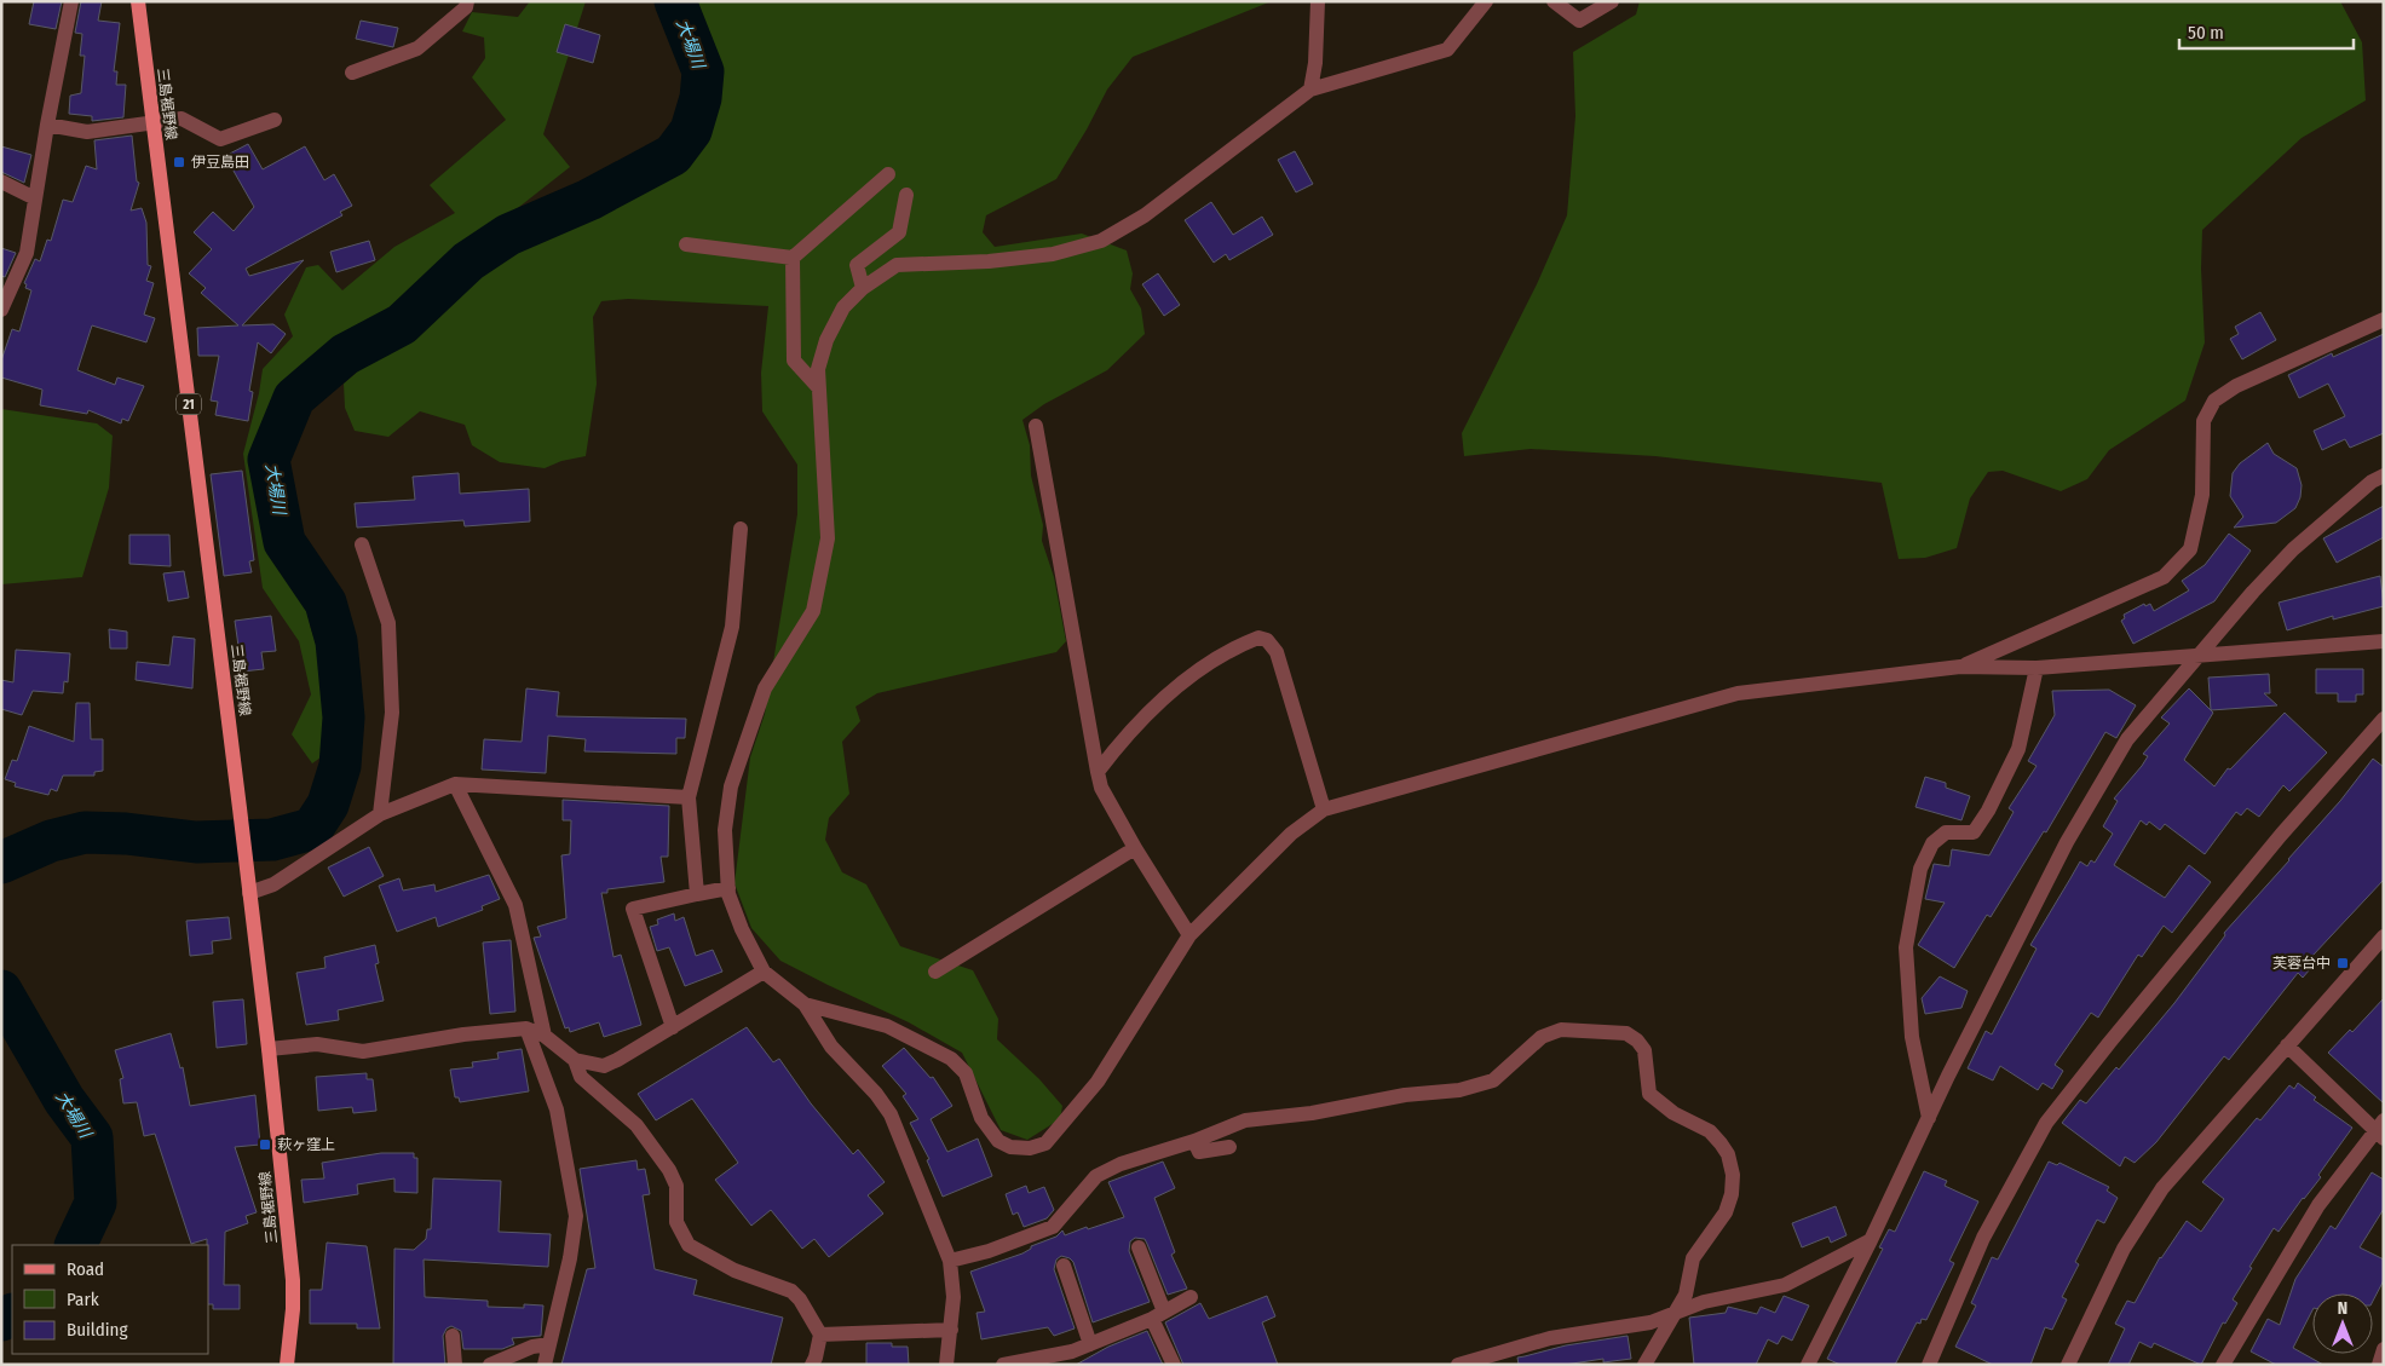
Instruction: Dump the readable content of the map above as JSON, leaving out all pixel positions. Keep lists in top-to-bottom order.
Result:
{
  "streets": {
    "main road": ["三島裾野線", "21"]
  },
  "water": ["大場川"],
  "places": {
    "transit": ["伊豆島田", "芙蓉台中", "萩ヶ窪上"]
  },
  "legend": ["Road", "Park", "Building"],
  "scale_bar": "50 m",
  "north": "top"
}
